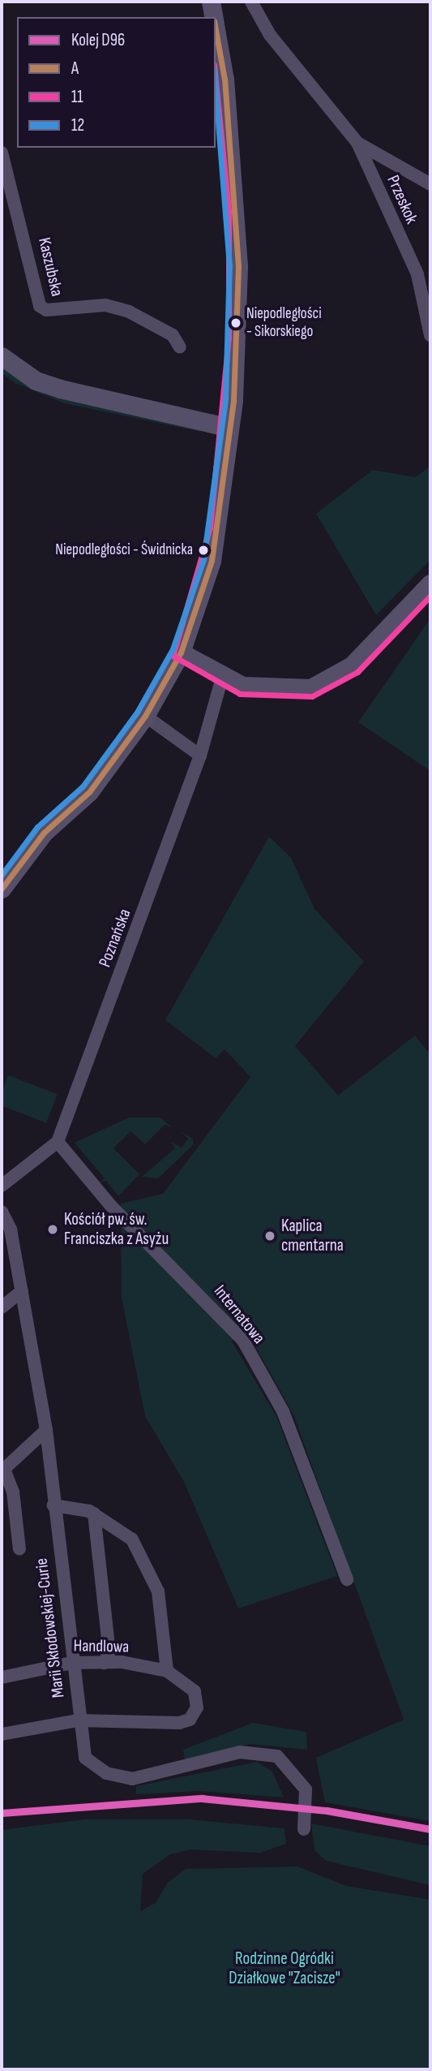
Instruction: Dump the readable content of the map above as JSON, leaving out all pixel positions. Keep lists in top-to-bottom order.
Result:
{
  "streets": {
    "street": [
      "Przeskok",
      "Kaszubska",
      "Poznańska",
      "Internatowa",
      "Marii Skłodowskiej-Curie",
      "Handlowa"
    ]
  },
  "crossings": [
    ["Poznańska", "Internatowa"],
    ["Marii Skłodowskiej-Curie", "Handlowa"]
  ],
  "parks": ["Rodzinne Ogródki Działkowe \"Zacisze\""],
  "places": [
    "Niepodległości - Sikorskiego",
    "Niepodległości - Świdnicka",
    "Kościół pw. św. Franciszka z Asyżu",
    "Kaplica cmentarna"
  ],
  "lines": [
    "transit line A",
    "transit line 11",
    "transit line 12",
    "rail line D96"
  ],
  "legend": [
    "Kolej D96",
    "A",
    "11",
    "12"
  ]
}
